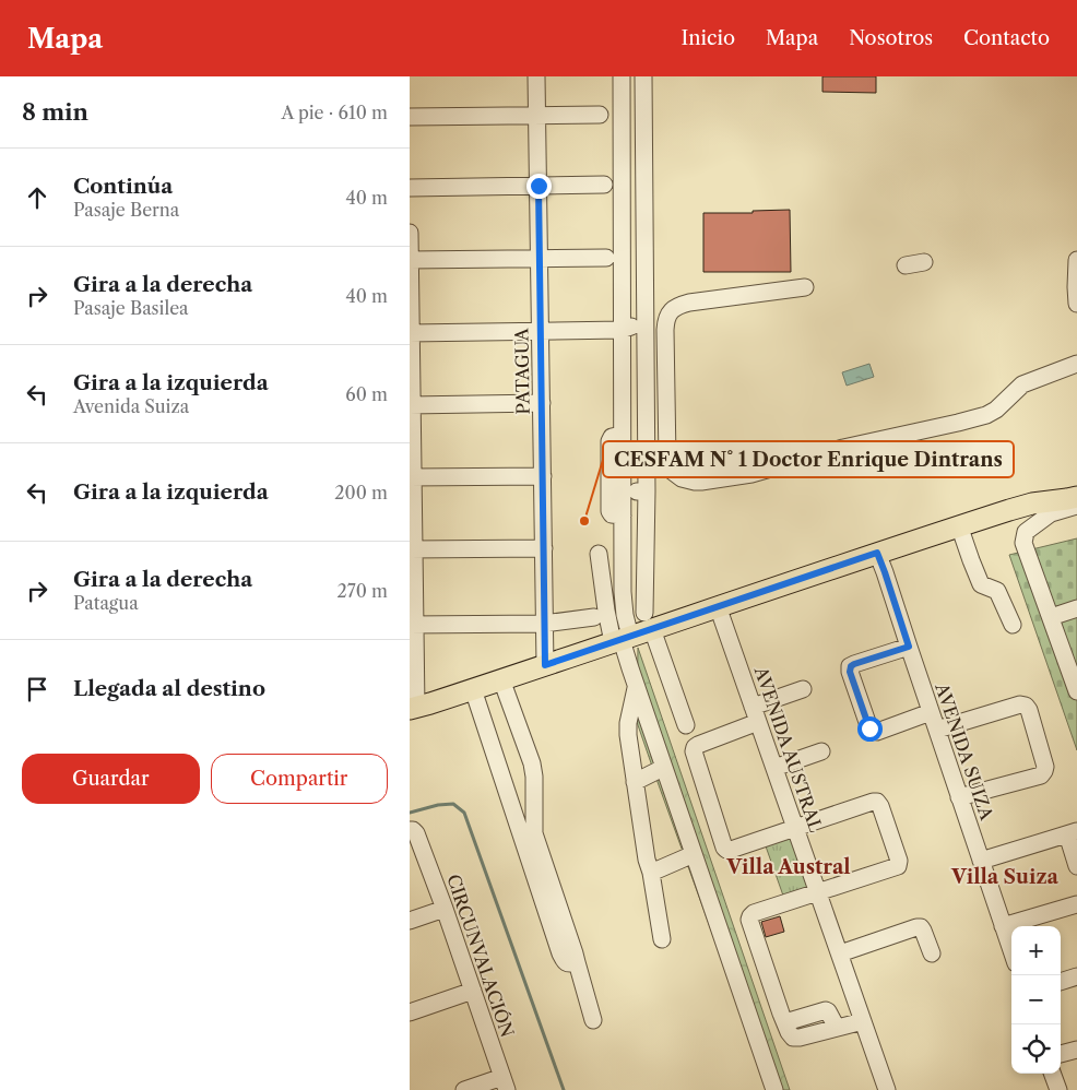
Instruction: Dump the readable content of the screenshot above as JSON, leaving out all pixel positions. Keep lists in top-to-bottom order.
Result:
{
  "streets": {
    "street": [
      "PATAGUA",
      "AVENIDA AUSTRAL",
      "AVENIDA SUIZA",
      "CIRCUNVALACIÓN"
    ]
  },
  "districts": ["Villa Austral", "Villa Suiza"],
  "places": ["CESFAM N° 1 Doctor Enrique Dintrans"],
  "page": {
    "header": "Mapa",
    "nav": [
      "Inicio",
      "Mapa",
      "Nosotros",
      "Contacto"
    ],
    "heading": ["8 min", "A pie · 610 m"],
    "list": [
      ["Continúa", "Pasaje Berna", "40 m"],
      ["Gira a la derecha", "Pasaje Basilea", "40 m"],
      ["Gira a la izquierda", "Avenida Suiza", "60 m"],
      ["Gira a la izquierda", "200 m"],
      ["Gira a la derecha", "Patagua", "270 m"],
      "Llegada al destino"
    ],
    "buttons": ["Guardar", "Compartir"],
    "map_buttons": ["+", "−"]
  }
}
